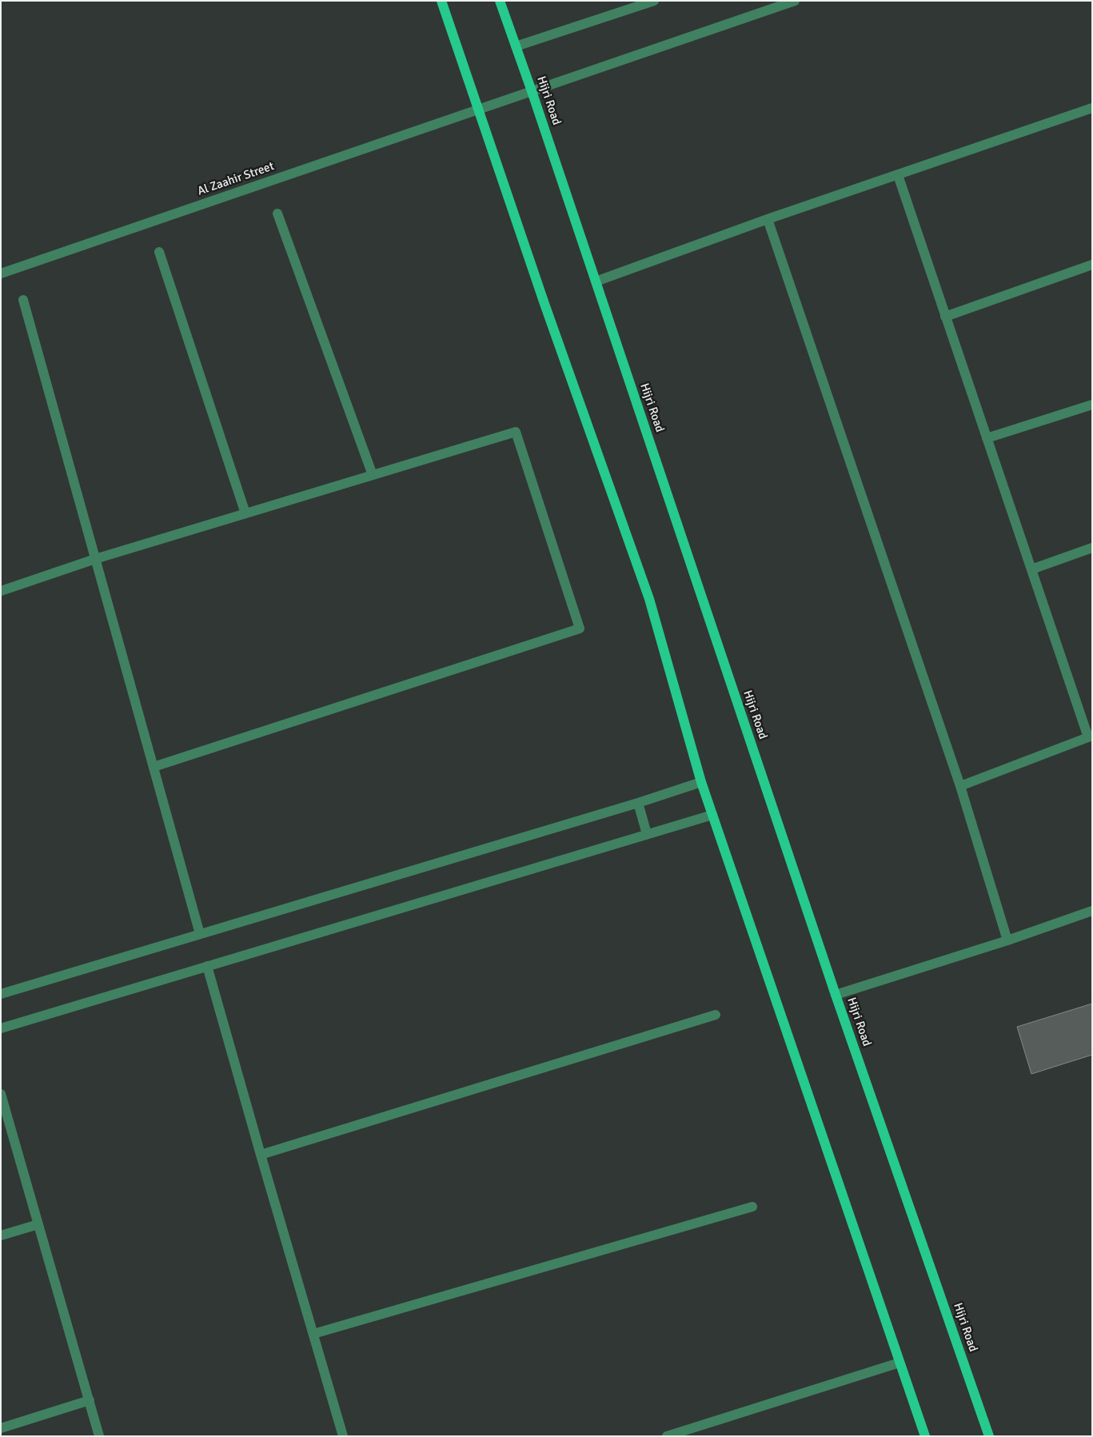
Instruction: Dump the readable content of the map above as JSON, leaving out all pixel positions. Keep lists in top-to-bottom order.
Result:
{
  "streets": {
    "main road": ["Hijri Road"],
    "street": ["Al Zaahir Street"]
  },
  "crossings": [
    ["Hijri Road", "Al Zaahir Street"]
  ]
}
